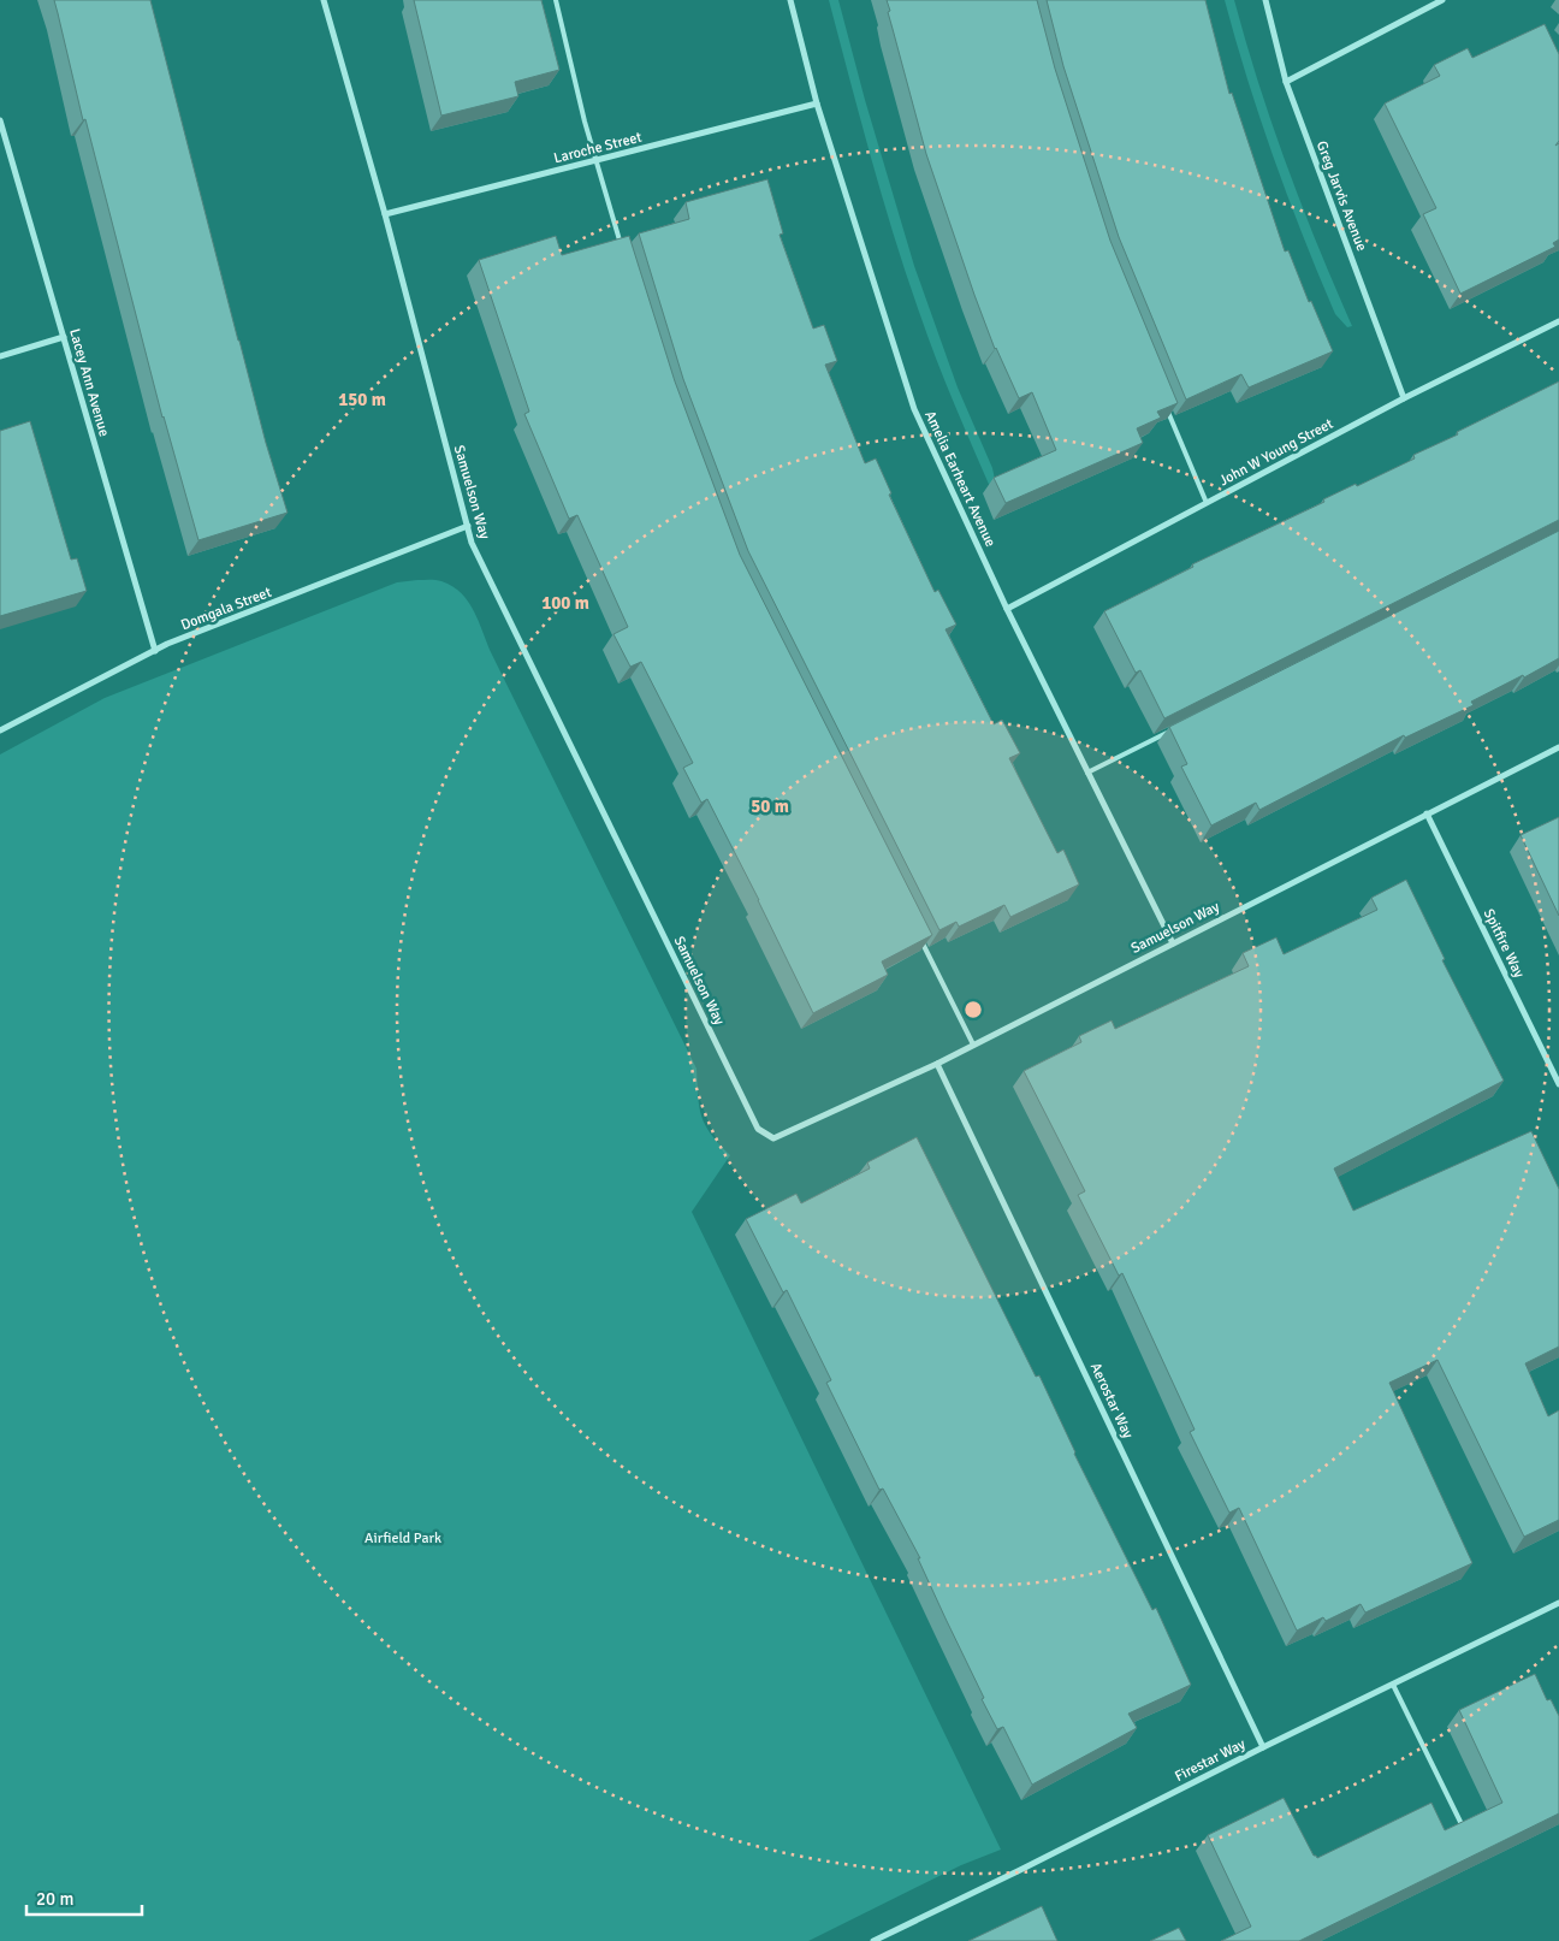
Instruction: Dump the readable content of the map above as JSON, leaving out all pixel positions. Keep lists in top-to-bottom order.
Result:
{
  "streets": {
    "street": [
      "Laroche Street",
      "Greg Jarvis Avenue",
      "Lacey Ann Avenue",
      "John W Young Street",
      "Amelia Earheart Avenue",
      "Samuelson Way",
      "Domgala Street",
      "Spitfire Way",
      "Aerostar Way",
      "Firestar Way"
    ]
  },
  "crossings": [
    ["Laroche Street", "Amelia Earheart Avenue"],
    ["Laroche Street", "Samuelson Way"],
    ["Greg Jarvis Avenue", "John W Young Street"],
    ["Lacey Ann Avenue", "Domgala Street"],
    ["John W Young Street", "Amelia Earheart Avenue"],
    ["Amelia Earheart Avenue", "Samuelson Way"],
    ["Samuelson Way", "Domgala Street"],
    ["Samuelson Way", "Spitfire Way"],
    ["Samuelson Way", "Aerostar Way"],
    ["Aerostar Way", "Firestar Way"]
  ],
  "parks": ["Airfield Park"],
  "scale_bar": "20 m",
  "rings": ["150 m", "100 m", "50 m"]
}
